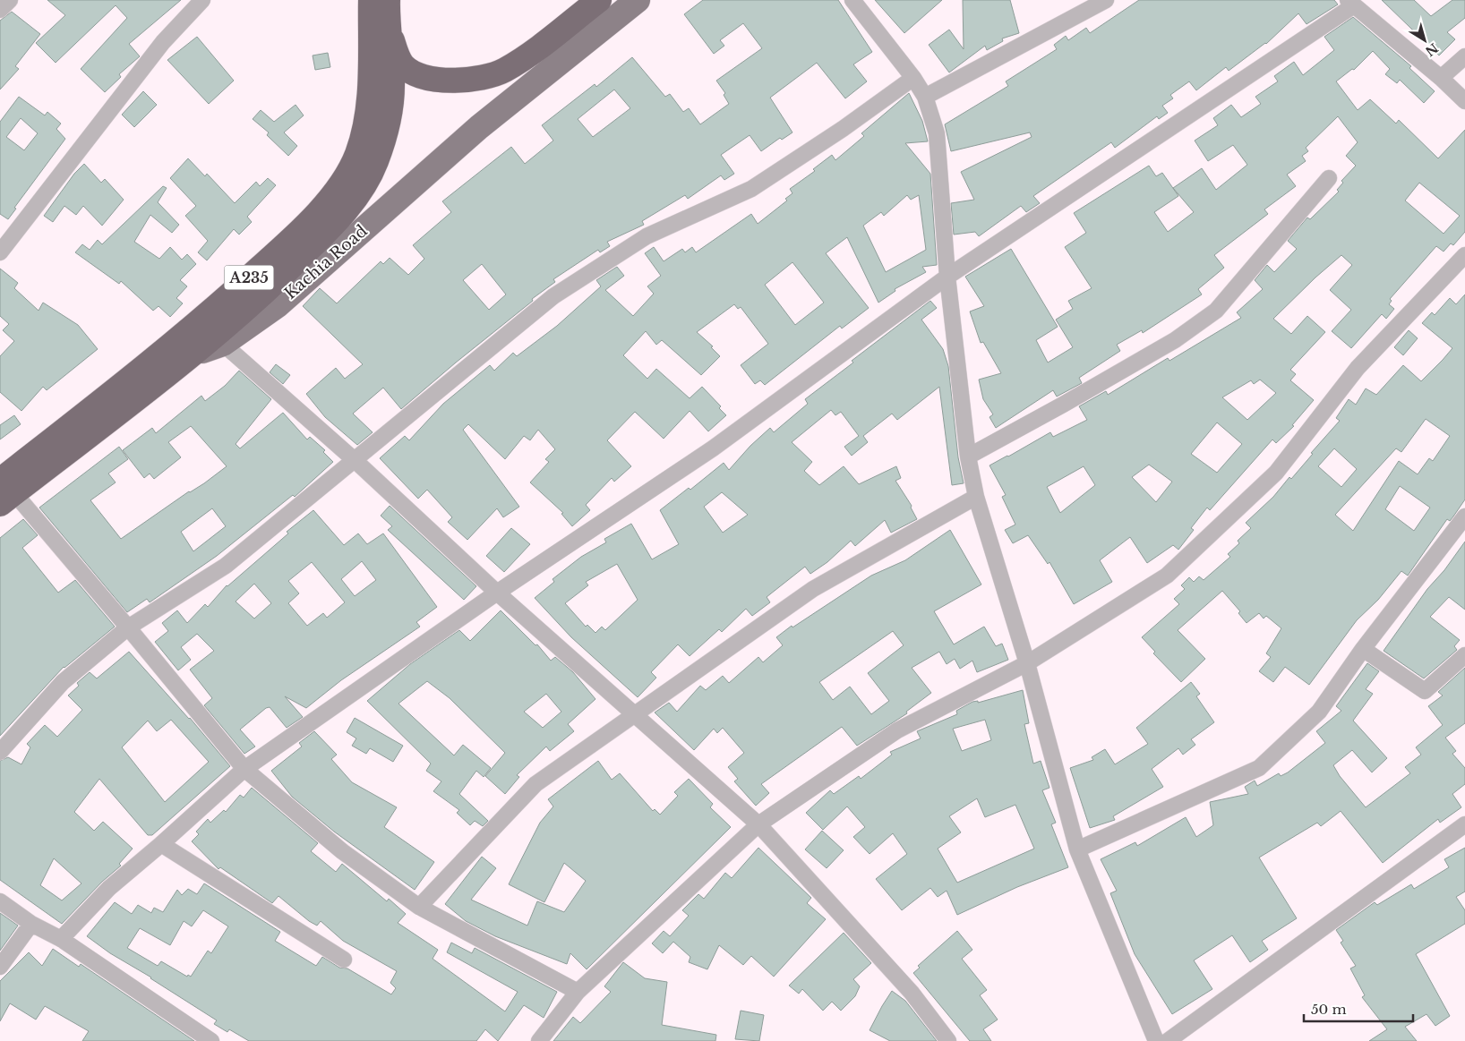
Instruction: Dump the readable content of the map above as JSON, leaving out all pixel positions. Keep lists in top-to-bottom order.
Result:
{
  "streets": {
    "highway": ["Kachia Road", "A235"]
  },
  "crossings": [
    ["Kachia Road", "A235"]
  ],
  "scale_bar": "50 m",
  "north": "bottom right"
}
